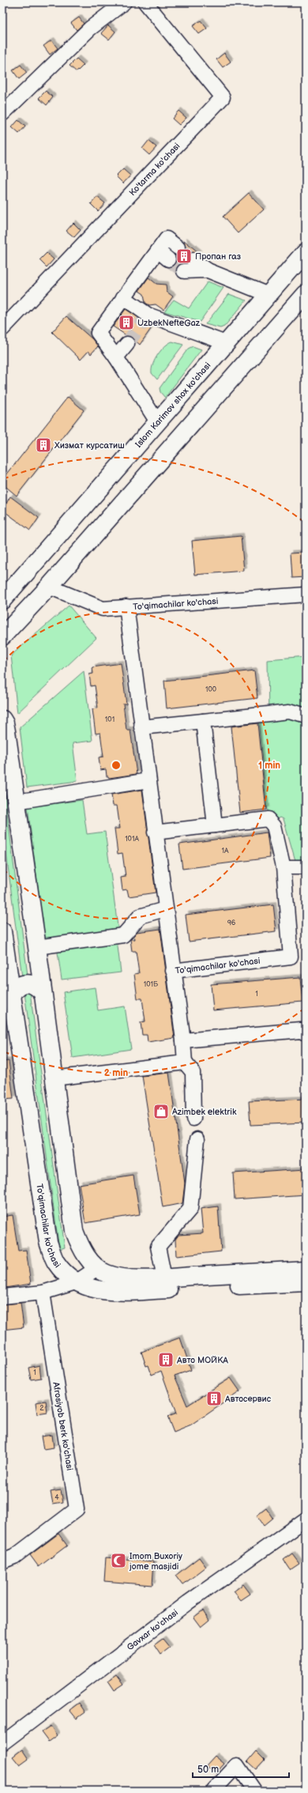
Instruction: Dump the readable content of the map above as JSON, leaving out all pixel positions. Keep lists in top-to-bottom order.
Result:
{
  "streets": {
    "main road": ["Islom Karimov shox ko'chasi", "To'qimachilar ko'chasi"],
    "street": ["Ko'tarma ko'chasi", "Afrosiyob berk ko'chasi", "Gavxar ko'chasi"]
  },
  "places": {
    "building": [
      "Пропан газ",
      "UzbekNefteGaz",
      "Хизмат курсатиш",
      "Авто МОЙКА",
      "Автосервис"
    ],
    "shop": ["Azimbek elektrik"],
    "mosque": ["Imom Buxoriy jome masjidi"]
  },
  "house_numbers": [
    "100",
    "101",
    "101А",
    "1A",
    "96",
    "101Б",
    "1",
    "1",
    "2",
    "4"
  ],
  "scale_bar": "50 m",
  "rings": ["1 min", "2 min"]
}
